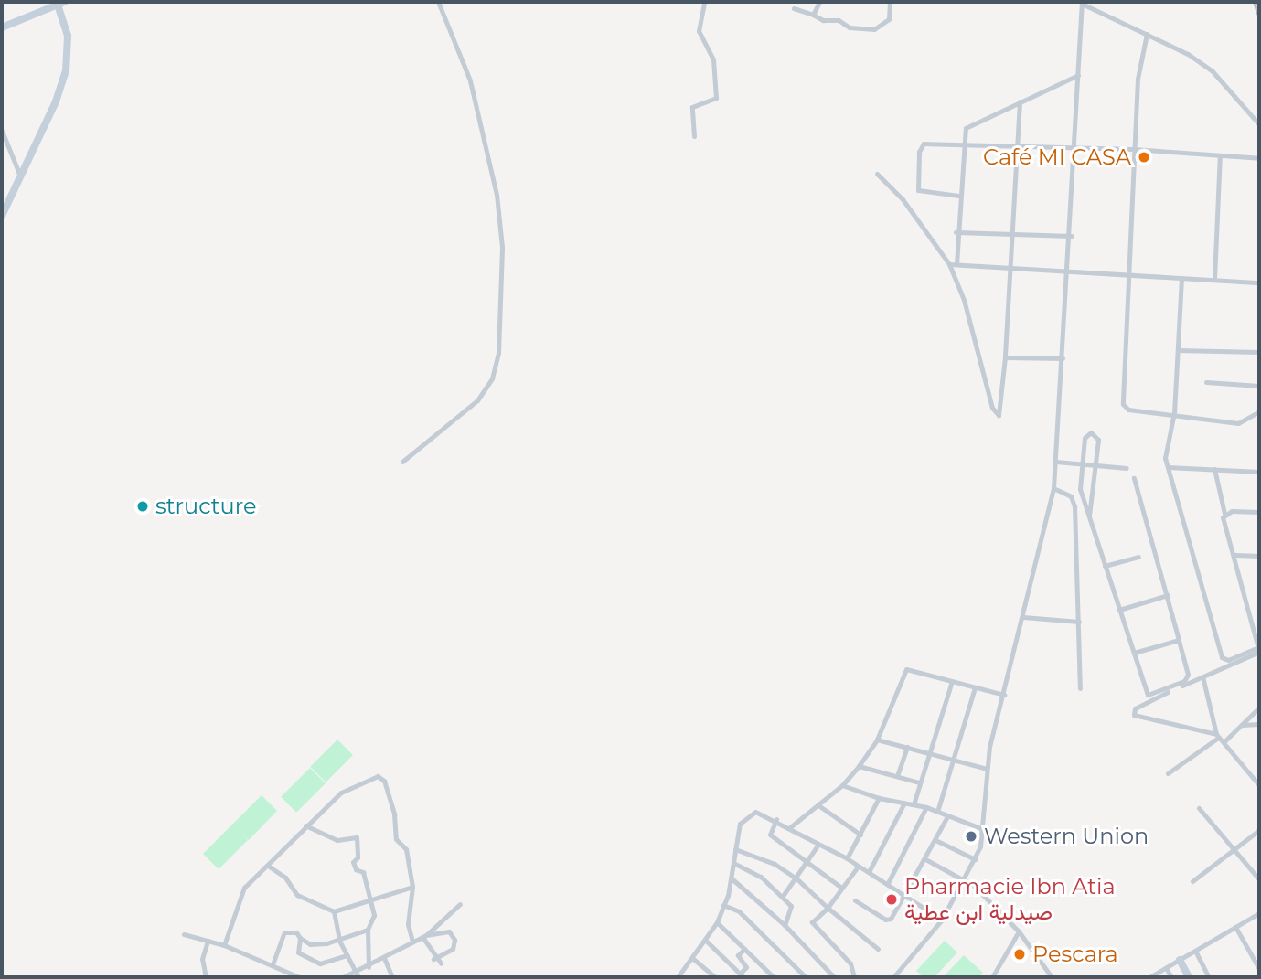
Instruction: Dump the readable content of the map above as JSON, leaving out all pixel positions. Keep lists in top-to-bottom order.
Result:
{
  "places": [
    "Café MI CASA",
    "structure",
    "Western Union",
    "Pharmacie Ibn Atia صيدلية ابن عطية",
    "Pescara"
  ]
}
